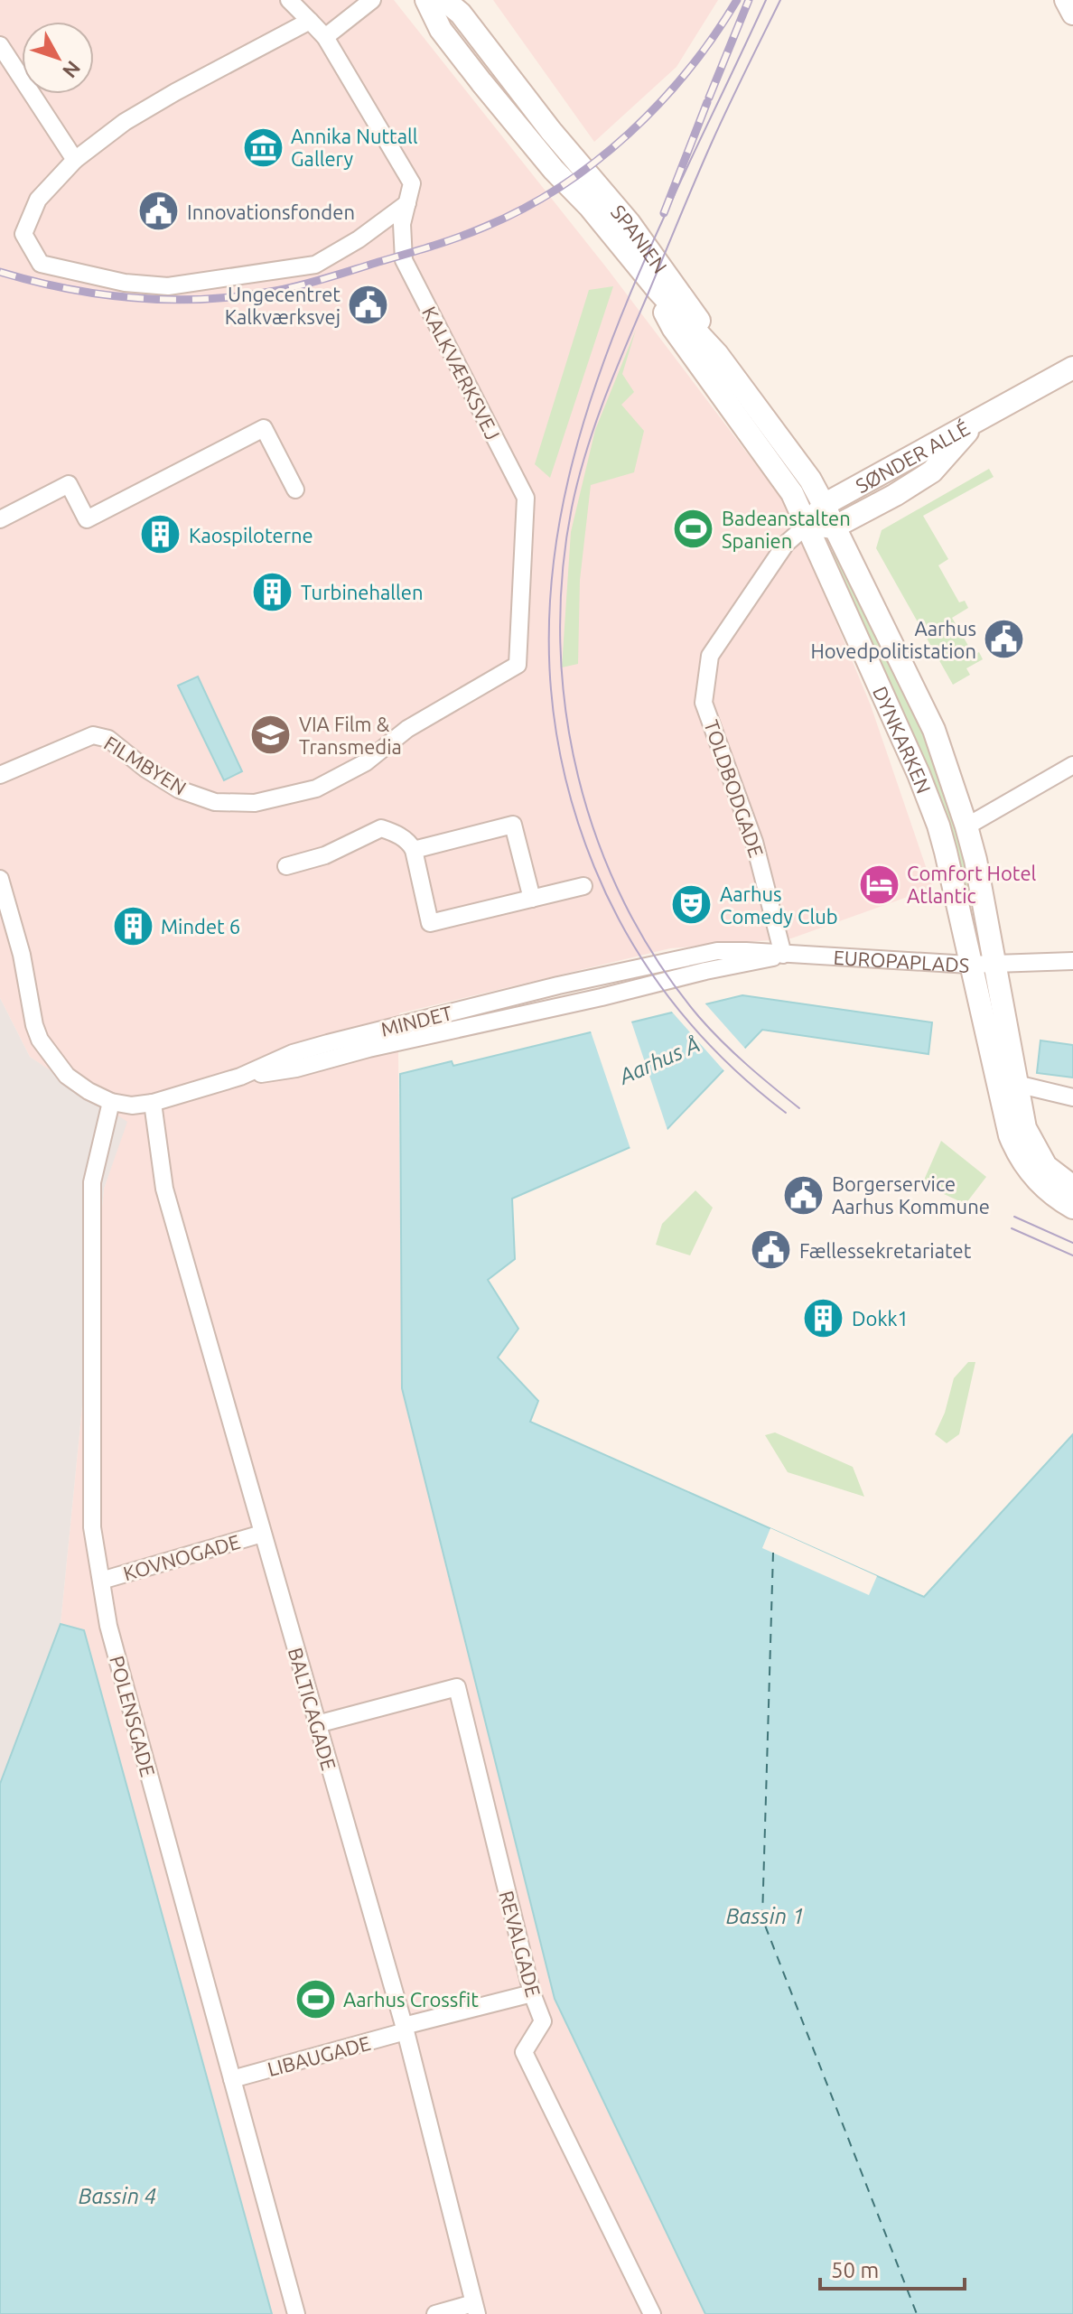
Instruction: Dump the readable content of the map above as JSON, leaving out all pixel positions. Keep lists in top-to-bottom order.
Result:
{
  "streets": {
    "street": [
      "SPANIEN",
      "KALKVÆRKSVEJ",
      "SØNDER ALLÉ",
      "DYNKARKEN",
      "FILMBYEN",
      "TOLDBODGADE",
      "EUROPAPLADS",
      "MINDET",
      "KOVNOGADE",
      "BALTICAGADE",
      "POLENSGADE",
      "REVALGADE",
      "LIBAUGADE"
    ]
  },
  "crossings": [
    ["SPANIEN", "SØNDER ALLÉ"],
    ["SPANIEN", "DYNKARKEN"],
    ["SPANIEN", "TOLDBODGADE"],
    ["KALKVÆRKSVEJ", "FILMBYEN"],
    ["SØNDER ALLÉ", "DYNKARKEN"],
    ["SØNDER ALLÉ", "TOLDBODGADE"],
    ["DYNKARKEN", "TOLDBODGADE"],
    ["DYNKARKEN", "EUROPAPLADS"],
    ["TOLDBODGADE", "EUROPAPLADS"],
    ["EUROPAPLADS", "MINDET"],
    ["MINDET", "BALTICAGADE"],
    ["MINDET", "POLENSGADE"],
    ["KOVNOGADE", "BALTICAGADE"],
    ["KOVNOGADE", "POLENSGADE"],
    ["BALTICAGADE", "REVALGADE"],
    ["BALTICAGADE", "LIBAUGADE"],
    ["POLENSGADE", "LIBAUGADE"],
    ["REVALGADE", "LIBAUGADE"]
  ],
  "water": ["Aarhus Å", "Bassin 1", "Bassin 4"],
  "places": {
    "museum": ["Annika Nuttall Gallery"],
    "public building": [
      "Innovationsfonden",
      "Ungecentret Kalkværksvej",
      "Aarhus Hovedpolitistation",
      "Borgerservice Aarhus Kommune",
      "Fællessekretariatet"
    ],
    "sports": ["Badeanstalten Spanien", "Aarhus Crossfit"],
    "building": [
      "Kaospiloterne",
      "Turbinehallen",
      "Mindet 6",
      "Dokk1"
    ],
    "school or university": ["VIA Film & Transmedia"],
    "hotel": ["Comfort Hotel Atlantic"],
    "theatre": ["Aarhus Comedy Club"]
  },
  "scale_bar": "50 m",
  "north": "bottom right"
}
